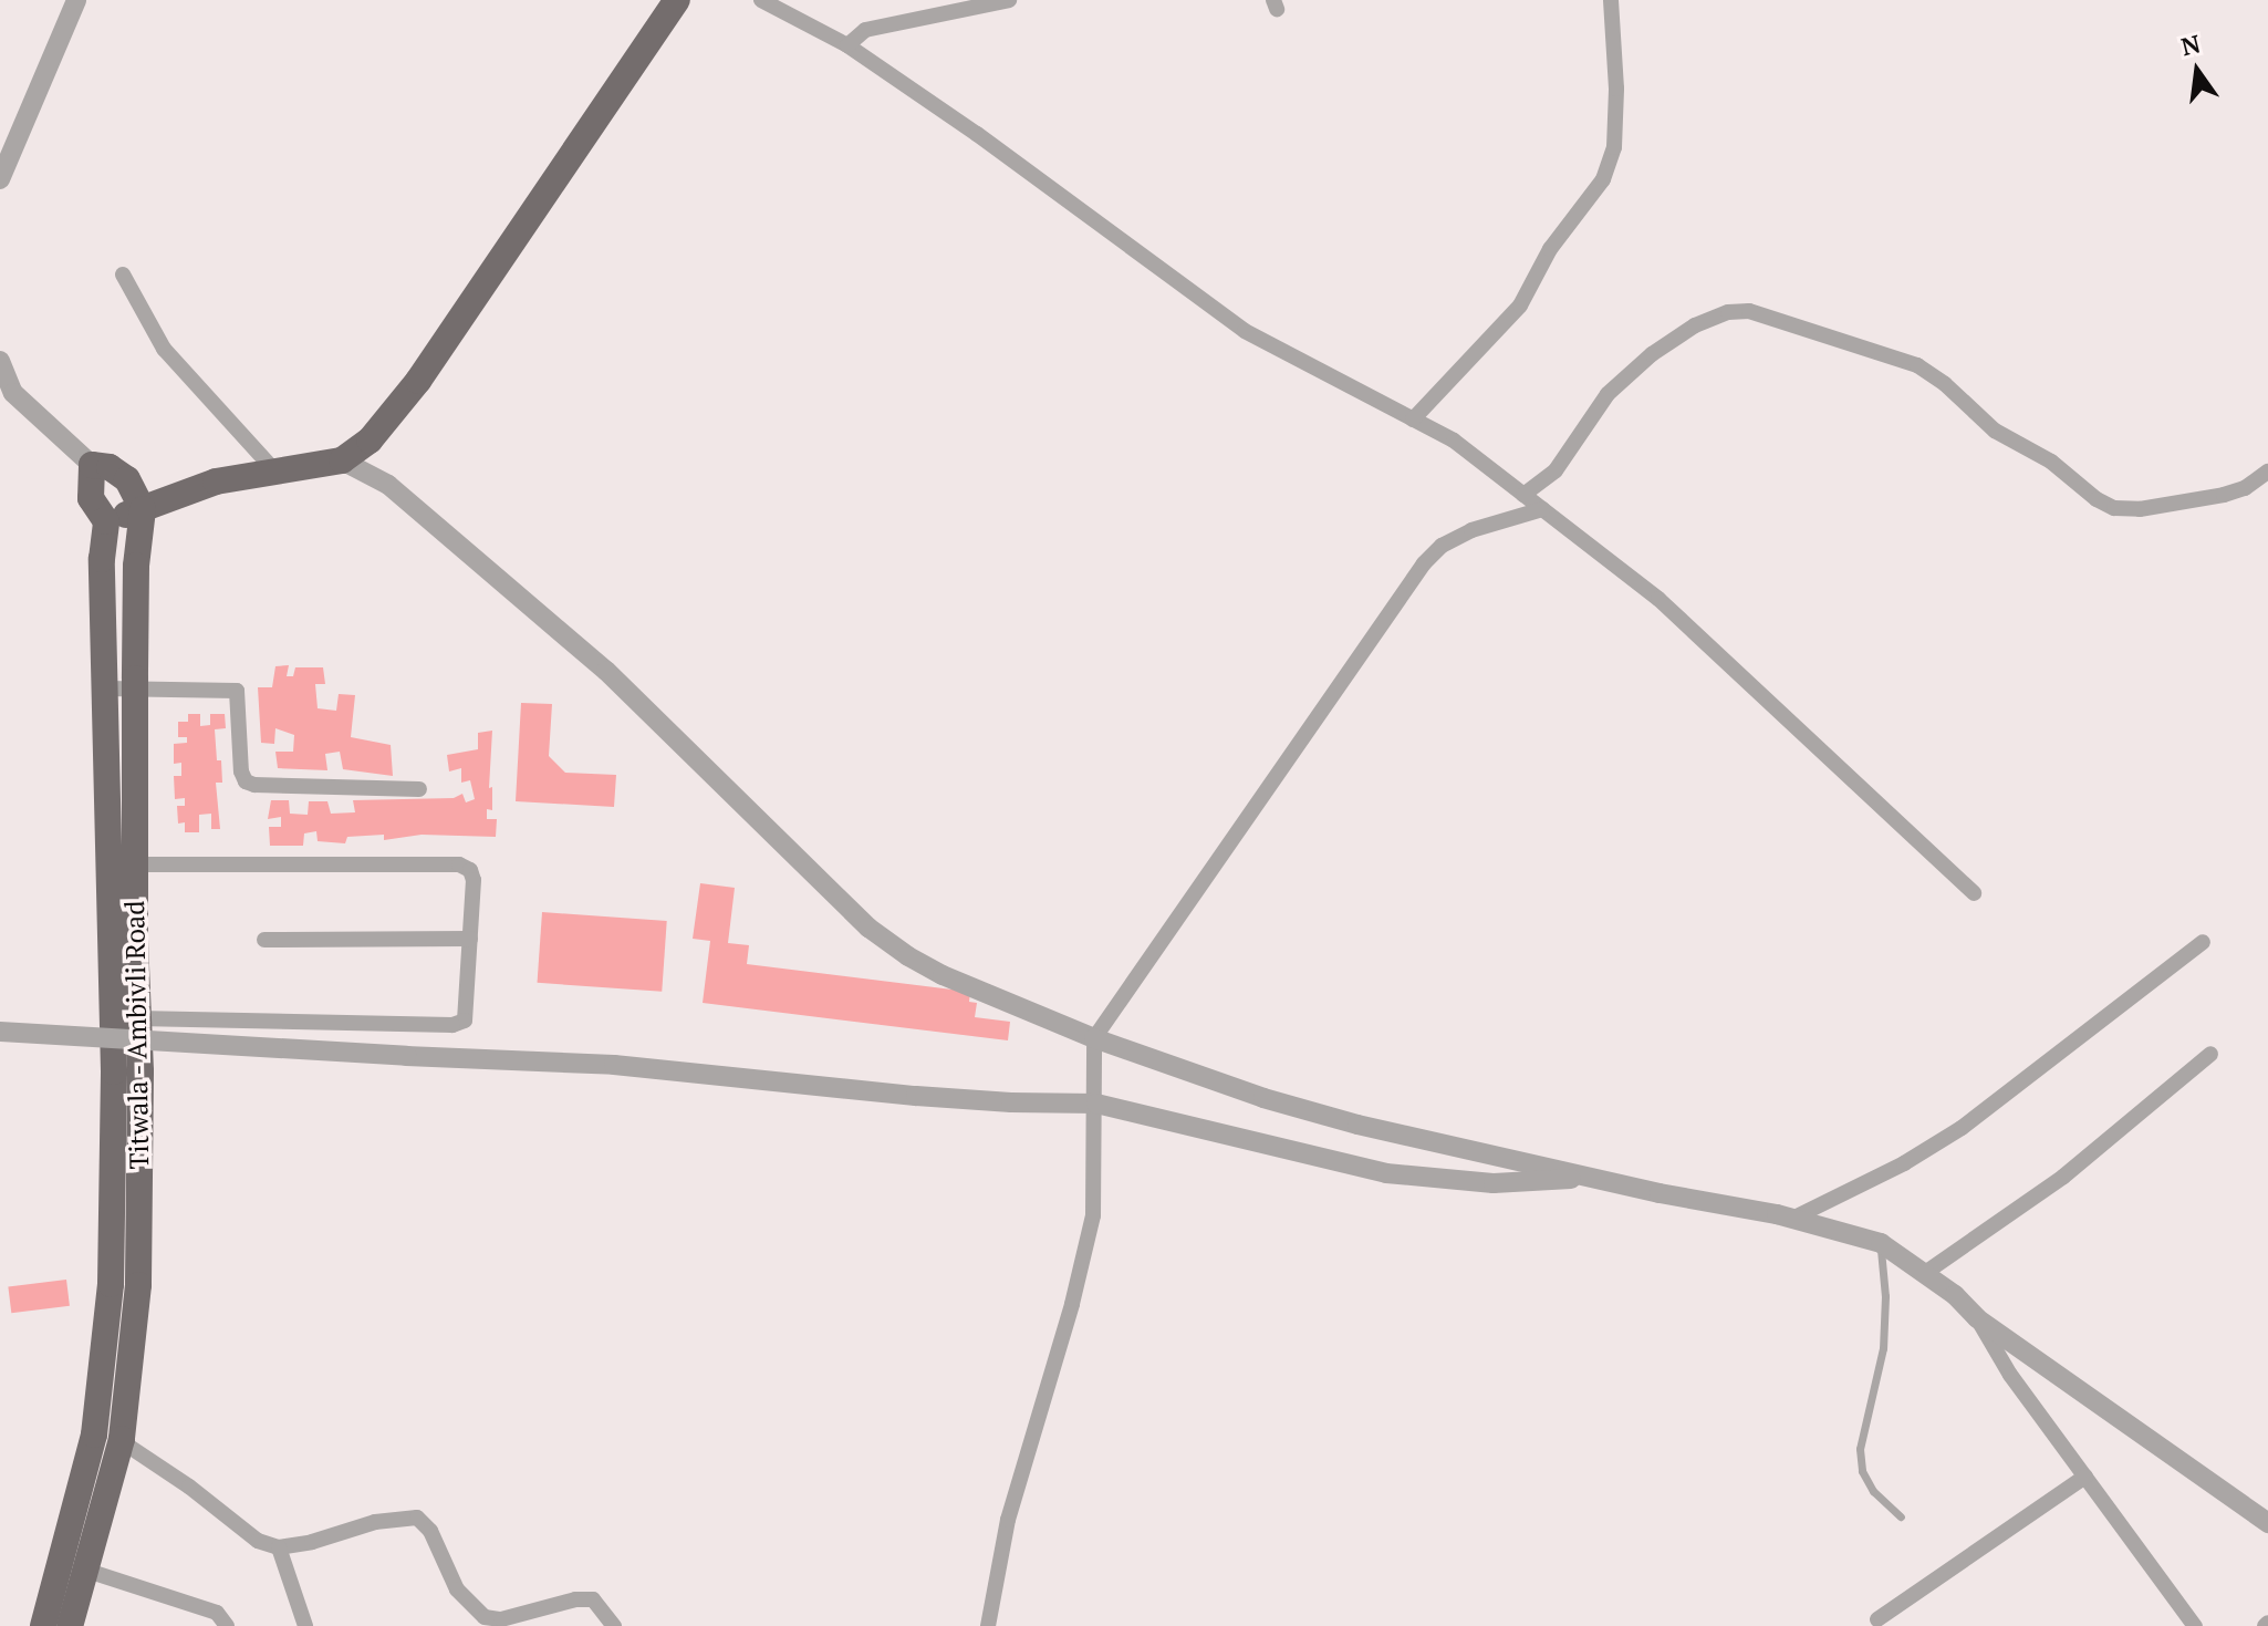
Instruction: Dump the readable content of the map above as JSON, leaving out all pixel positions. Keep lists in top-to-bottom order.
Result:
{
  "streets": {
    "main road": ["Titwala - Ambivli Road"]
  },
  "north": "top"
}
